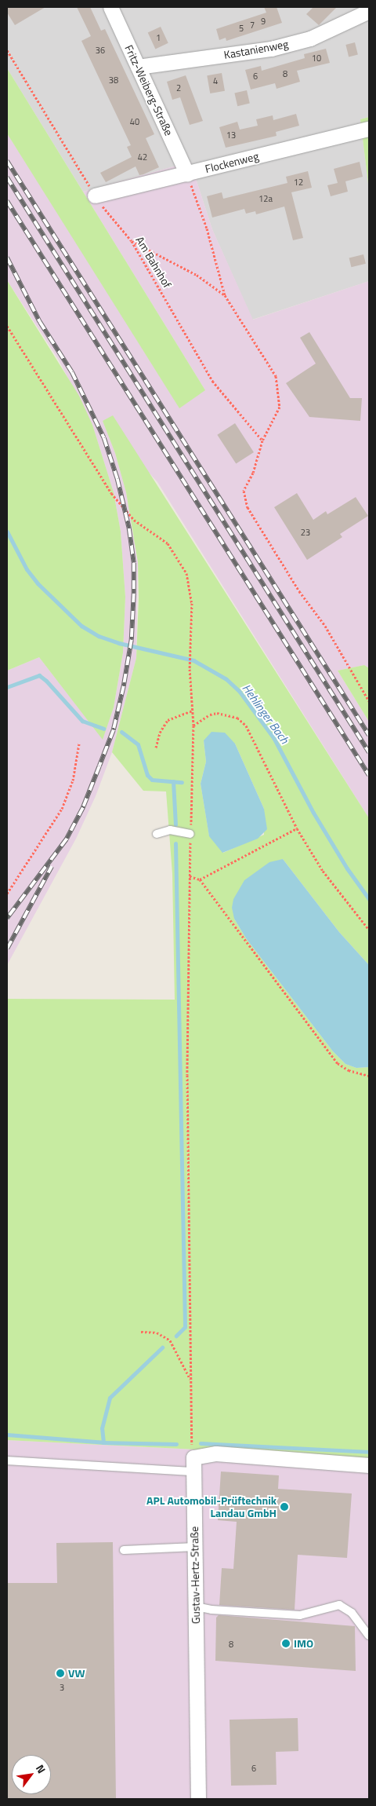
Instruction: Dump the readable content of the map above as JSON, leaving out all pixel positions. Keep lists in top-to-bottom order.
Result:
{
  "streets": {
    "street": [
      "Kastanienweg",
      "Fritz-Weiberg-Straße",
      "Flockenweg",
      "Gustav-Hertz-Straße"
    ],
    "path": ["Am Bahnhof"]
  },
  "crossings": [
    ["Kastanienweg", "Fritz-Weiberg-Straße"],
    ["Fritz-Weiberg-Straße", "Flockenweg"],
    ["Flockenweg", "Am Bahnhof"]
  ],
  "water": ["Hehlinger Bach"],
  "places": ["APL Automobil-Prüftechnik Landau GmbH", "IMO", "VW"],
  "house_numbers": [
    "9",
    "7",
    "5",
    "1",
    "36",
    "10",
    "8",
    "6",
    "38",
    "4",
    "2",
    "40",
    "13",
    "42",
    "12",
    "12a",
    "23",
    "8",
    "3",
    "6"
  ],
  "north": "top right"
}
